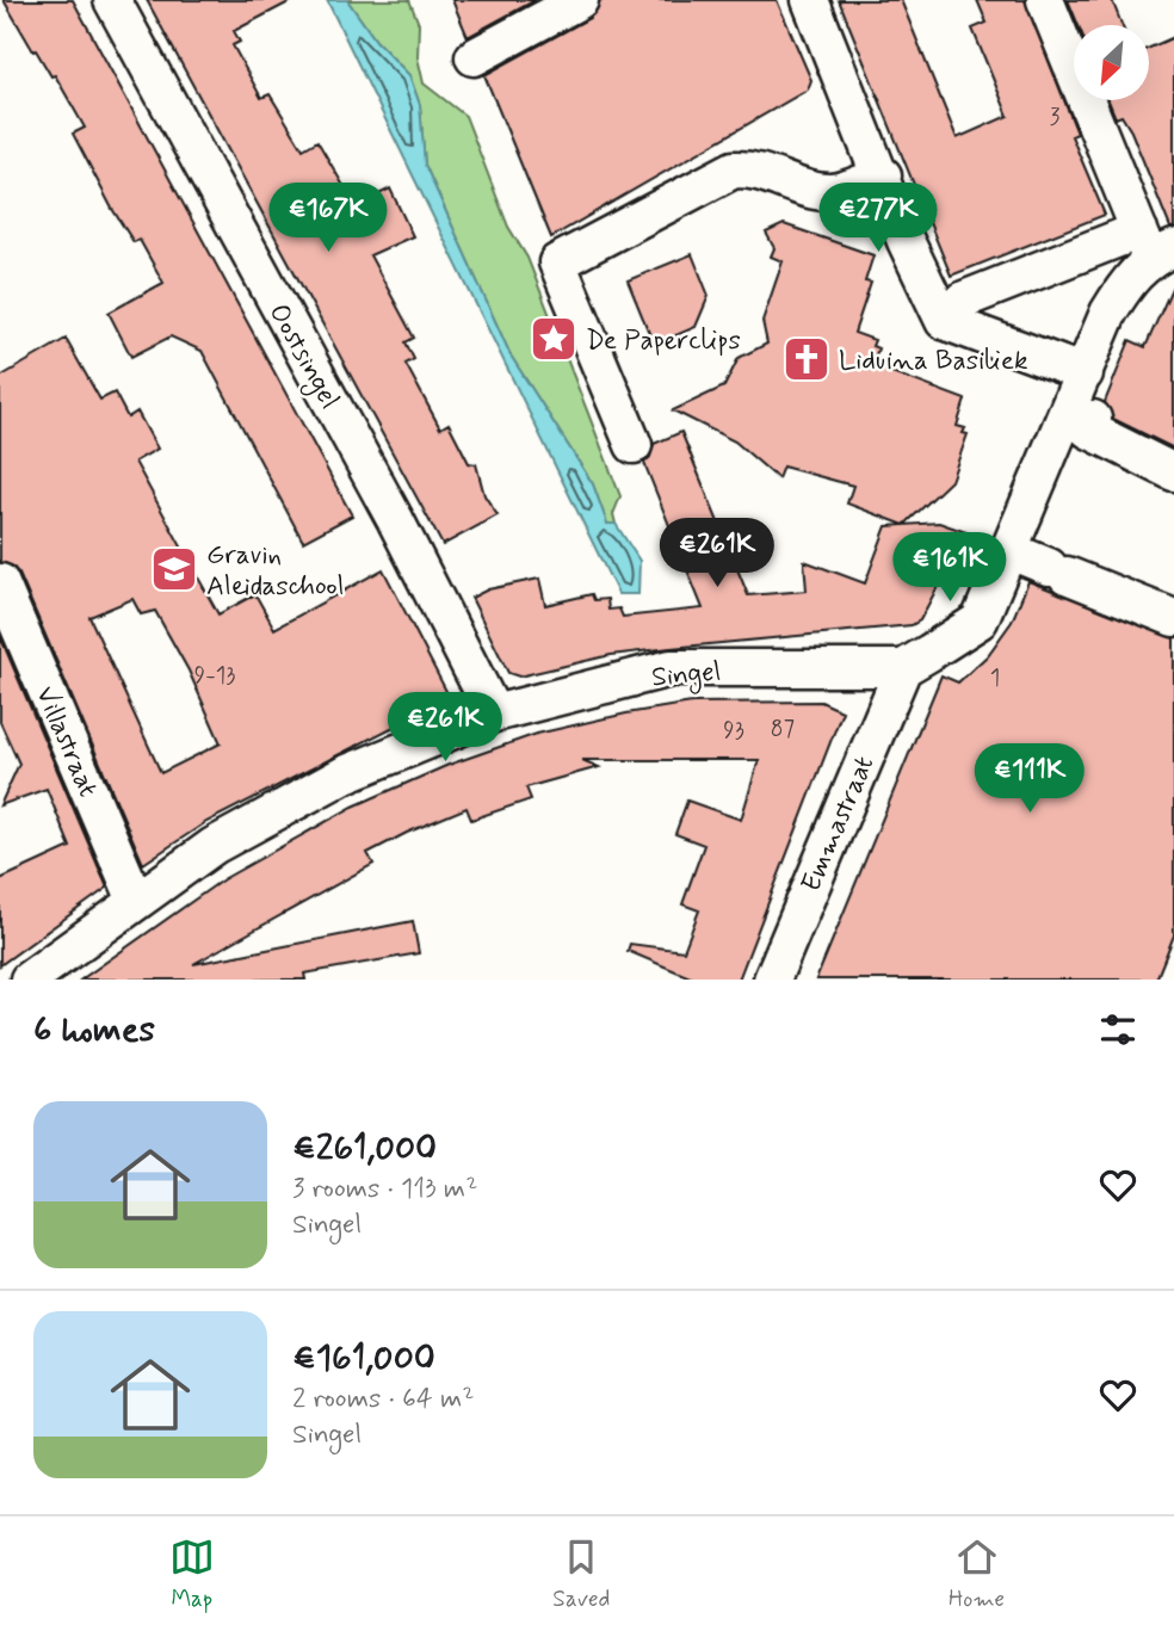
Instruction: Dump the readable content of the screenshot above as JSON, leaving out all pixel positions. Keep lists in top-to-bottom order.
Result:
{
  "streets": {
    "street": [
      "Oostsingel",
      "Singel",
      "Villastraat",
      "Emmastraat"
    ]
  },
  "crossings": [
    ["Oostsingel", "Singel"],
    ["Singel", "Villastraat"],
    ["Singel", "Emmastraat"]
  ],
  "places": {
    "place": ["De Paperclips"],
    "church": ["Liduina Basiliek"],
    "school or university": ["Gravin Aleidaschool"]
  },
  "house_numbers": [
    "3",
    "9-13",
    "1",
    "87",
    "93"
  ],
  "north": "bottom left",
  "page": {
    "price": [
      "€167K",
      "€277K",
      "€261K",
      "€161K",
      "€261K",
      "€111K"
    ],
    "heading": "6 homes",
    "list": [
      {
        "name": "€261,000",
        "note": "3 rooms · 113 m² · Singel"
      },
      {
        "name": "€161,000",
        "note": "2 rooms · 64 m² · Singel"
      }
    ],
    "tabs": ["Map", "Saved", "Home"]
  }
}
